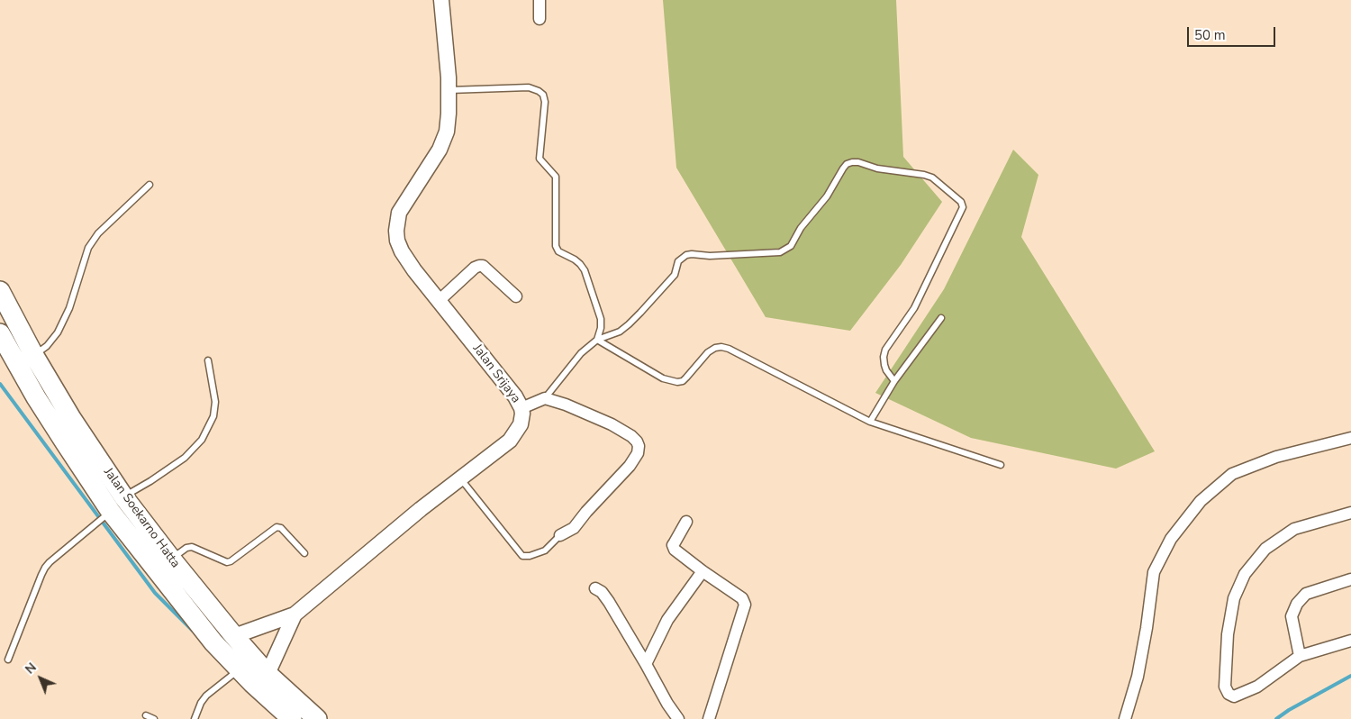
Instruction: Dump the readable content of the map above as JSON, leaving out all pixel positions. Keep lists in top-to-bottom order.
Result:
{
  "streets": {
    "highway": ["Jalan Soekarno Hatta"],
    "street": ["Jalan Srijaya"]
  },
  "crossings": [
    ["Jalan Srijaya", "Jalan Soekarno Hatta"]
  ],
  "scale_bar": "50 m",
  "north": "top left"
}
